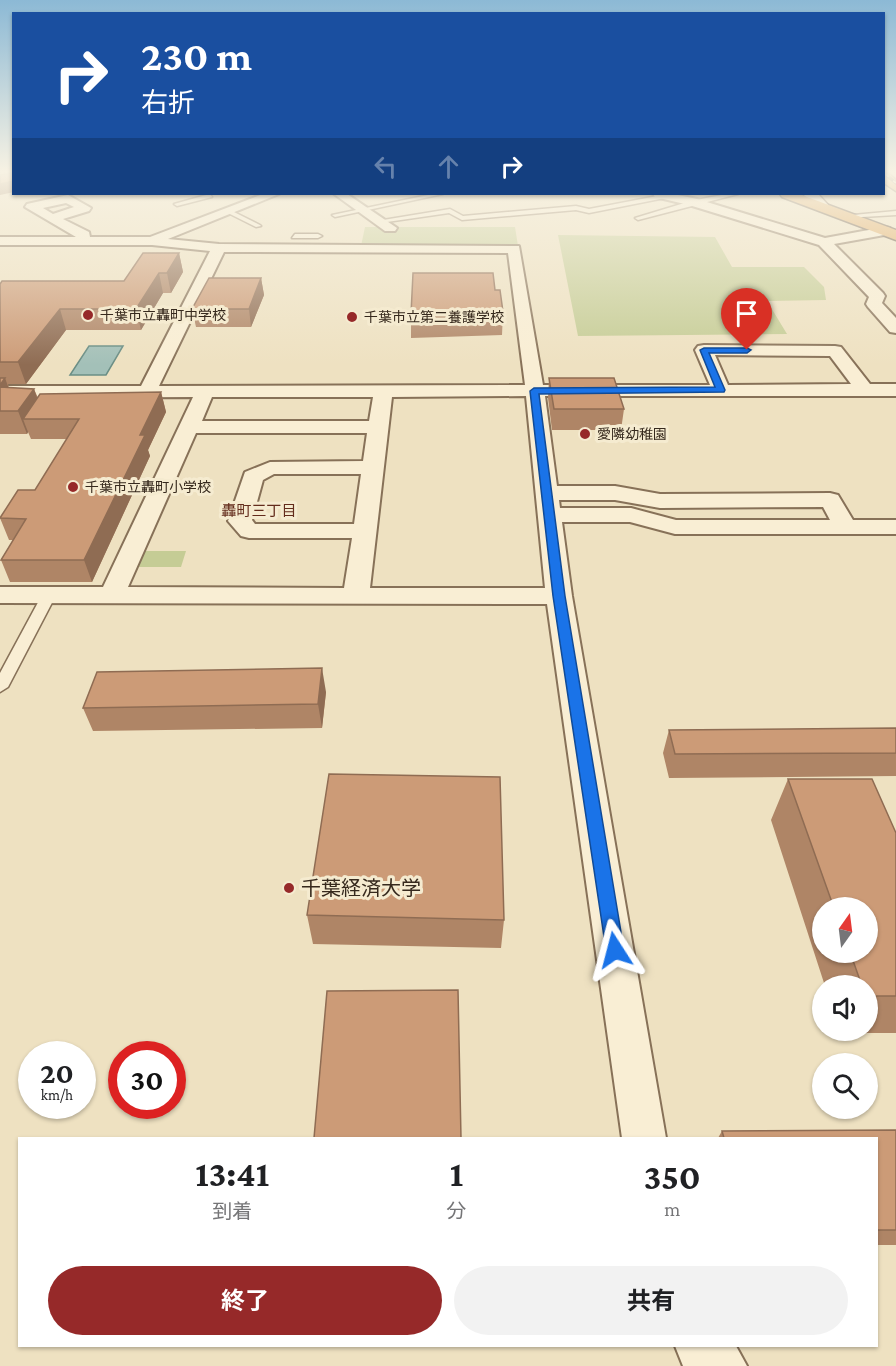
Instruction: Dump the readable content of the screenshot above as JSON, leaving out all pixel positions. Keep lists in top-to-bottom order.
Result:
{
  "districts": ["轟町三丁目"],
  "places": [
    "千葉市立轟町中学校",
    "千葉市立第二養護学校",
    "愛隣幼稚園",
    "千葉市立轟町小学校",
    "千葉経済大学"
  ],
  "north": "top",
  "page": {
    "turn": ["230 m", "右折"],
    "speed": "20 km/h",
    "limit": "30",
    "eta": [
      "13:41",
      "到着",
      "1",
      "分",
      "350",
      "m"
    ],
    "buttons": ["終了", "共有"]
  }
}
